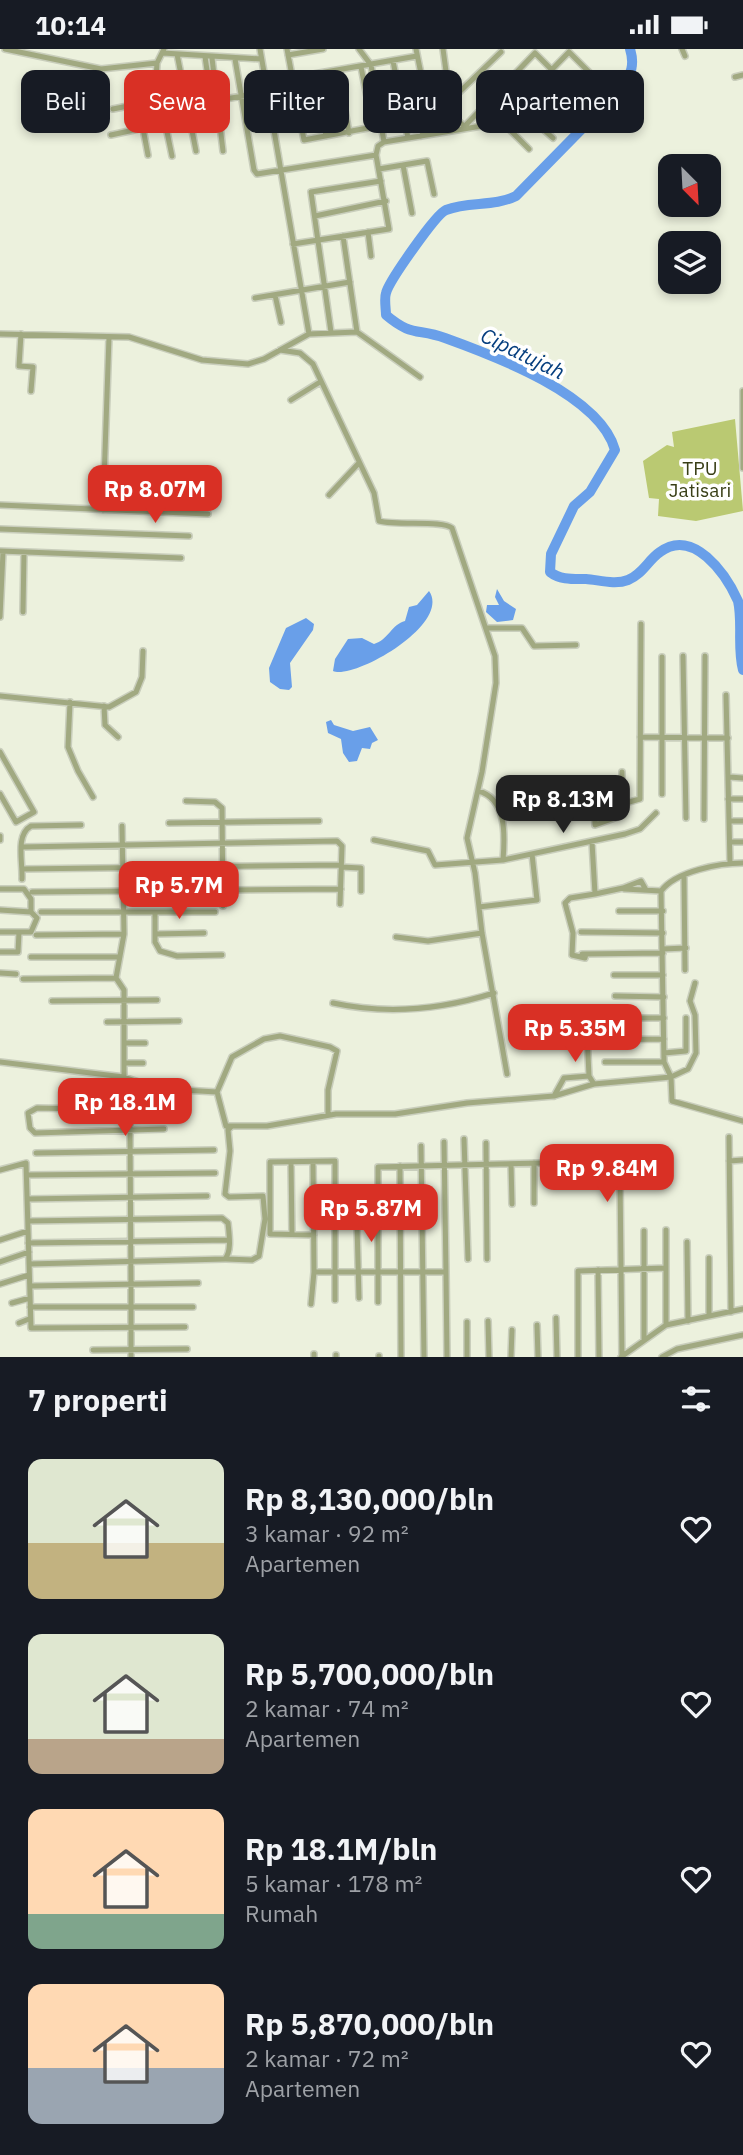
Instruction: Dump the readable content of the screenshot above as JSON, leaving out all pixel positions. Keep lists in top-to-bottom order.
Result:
{
  "water": ["Cipatujah"],
  "parks": ["TPU Jatisari"],
  "north": "bottom right",
  "page": {
    "status": "10:14",
    "chip": [
      "Beli",
      "Sewa",
      "Filter",
      "Baru",
      "Apartemen"
    ],
    "price": [
      "Rp 8.07M",
      "Rp 8.13M",
      "Rp 5.7M",
      "Rp 5.35M",
      "Rp 18.1M",
      "Rp 9.84M",
      "Rp 5.87M"
    ],
    "heading": "7 properti",
    "list": [
      {
        "name": "Rp 8,130,000/bln",
        "note": "3 kamar · 92 m² · Apartemen"
      },
      {
        "name": "Rp 5,700,000/bln",
        "note": "2 kamar · 74 m² · Apartemen"
      },
      {
        "name": "Rp 18.1M/bln",
        "note": "5 kamar · 178 m² · Rumah"
      },
      {
        "name": "Rp 5,870,000/bln",
        "note": "2 kamar · 72 m² · Apartemen"
      }
    ]
  }
}
